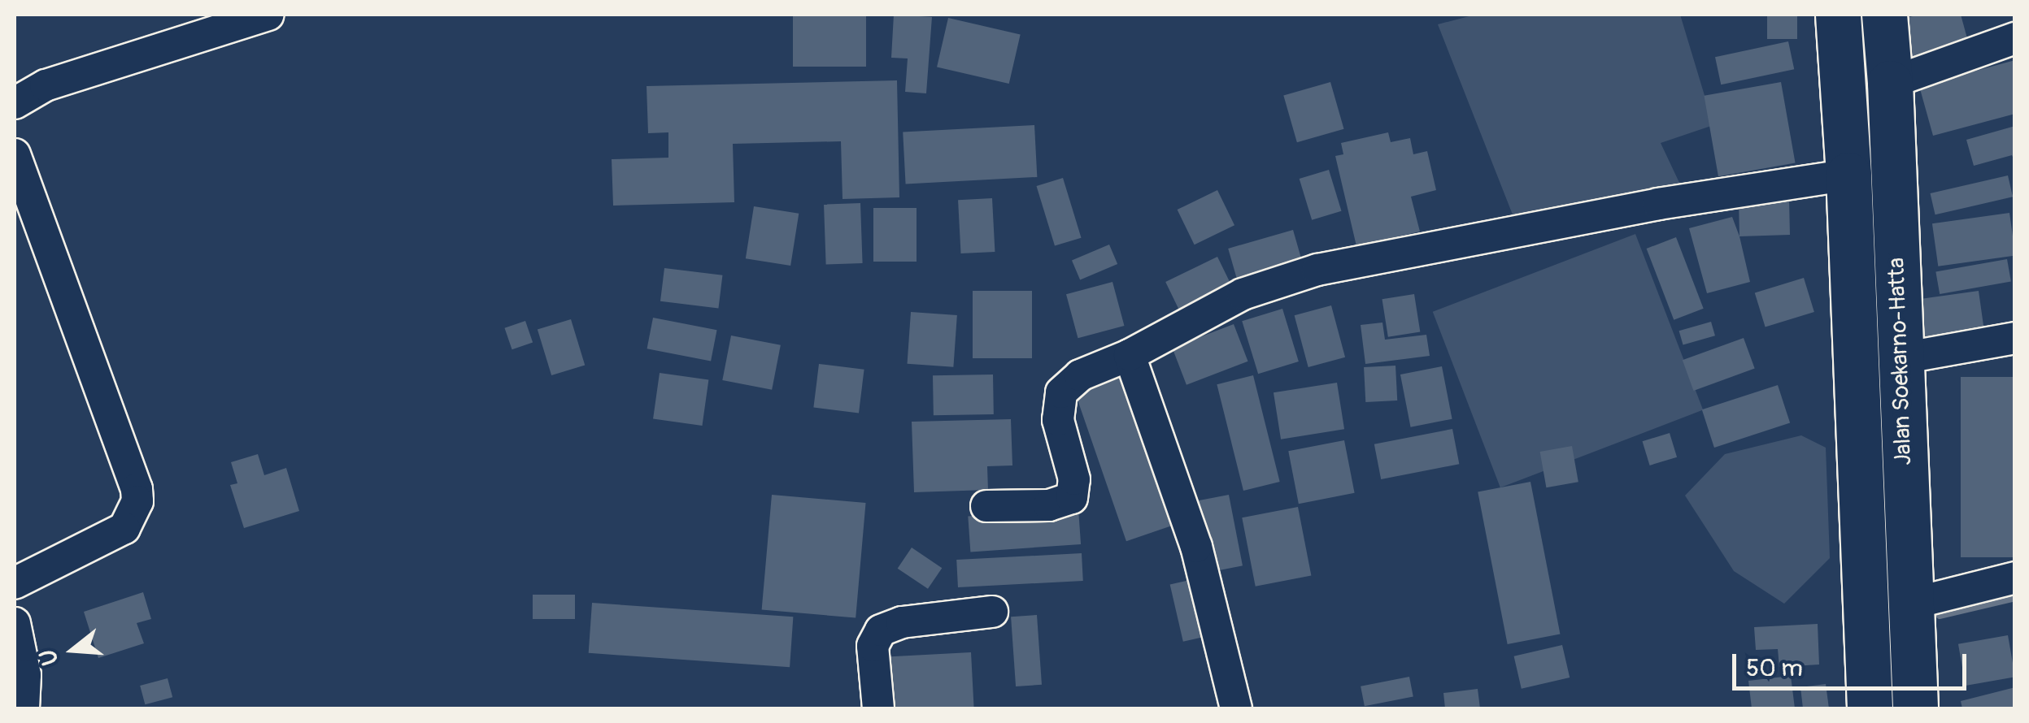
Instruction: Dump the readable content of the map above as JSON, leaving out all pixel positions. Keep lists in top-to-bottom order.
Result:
{
  "streets": {
    "highway": ["Jalan Soekarno-Hatta"]
  },
  "scale_bar": "50 m",
  "north": "left"
}
